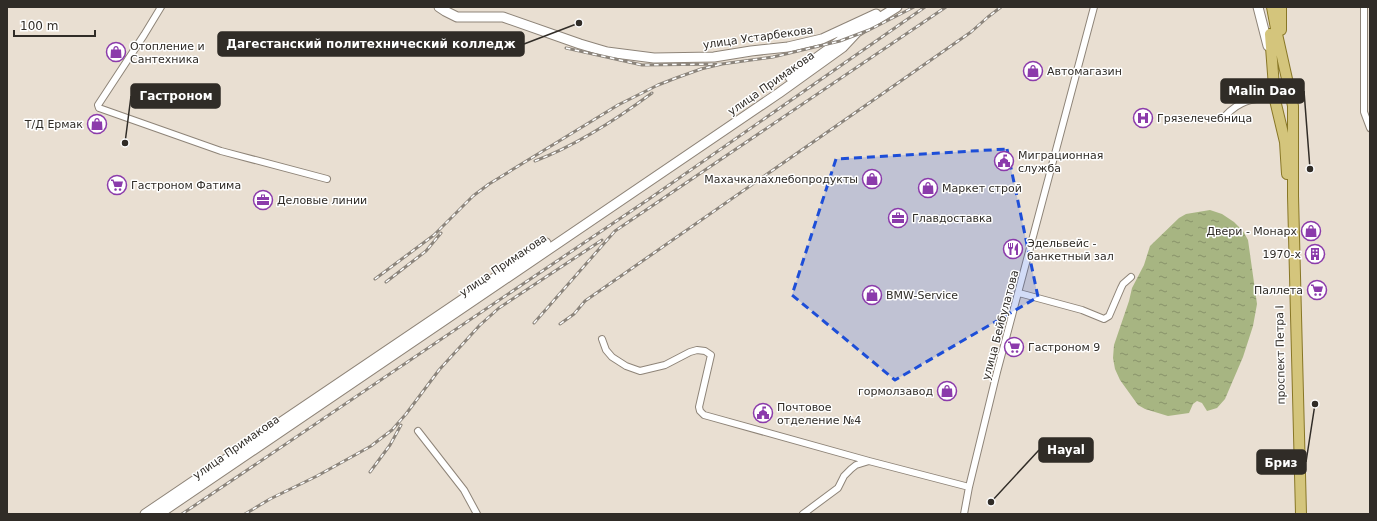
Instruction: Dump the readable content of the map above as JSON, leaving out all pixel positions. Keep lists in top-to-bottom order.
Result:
{
  "streets": {
    "main road": ["улица Устарбекова", "улица Примакова", "проспект Петра I"],
    "street": ["улица Бейбулатова"]
  },
  "crossings": [
    ["улица Устарбекова", "улица Примакова"]
  ],
  "places": {
    "other": [
      "Дагестанский политехнический колледж",
      "Гастроном",
      "Malin Dao",
      "Бриз",
      "Hayal"
    ],
    "shop": [
      "Отопление и Сантехника",
      "Автомагазин",
      "Т/Д Ермак",
      "Махачкалахлебопродукты",
      "Маркет строй",
      "Двери - Монарх",
      "BMW-Service",
      "гормолзавод"
    ],
    "hospital": ["Грязелечебница"],
    "public building": ["Миграционная служба", "Почтовое отделение №4"],
    "supermarket": ["Гастроном Фатима", "Паллета", "Гастроном 9"],
    "office": ["Деловые линии", "Главдоставка"],
    "restaurant": ["Эдельвейс - банкетный зал"],
    "building": ["1970-х"]
  },
  "scale_bar": "100 m"
}
